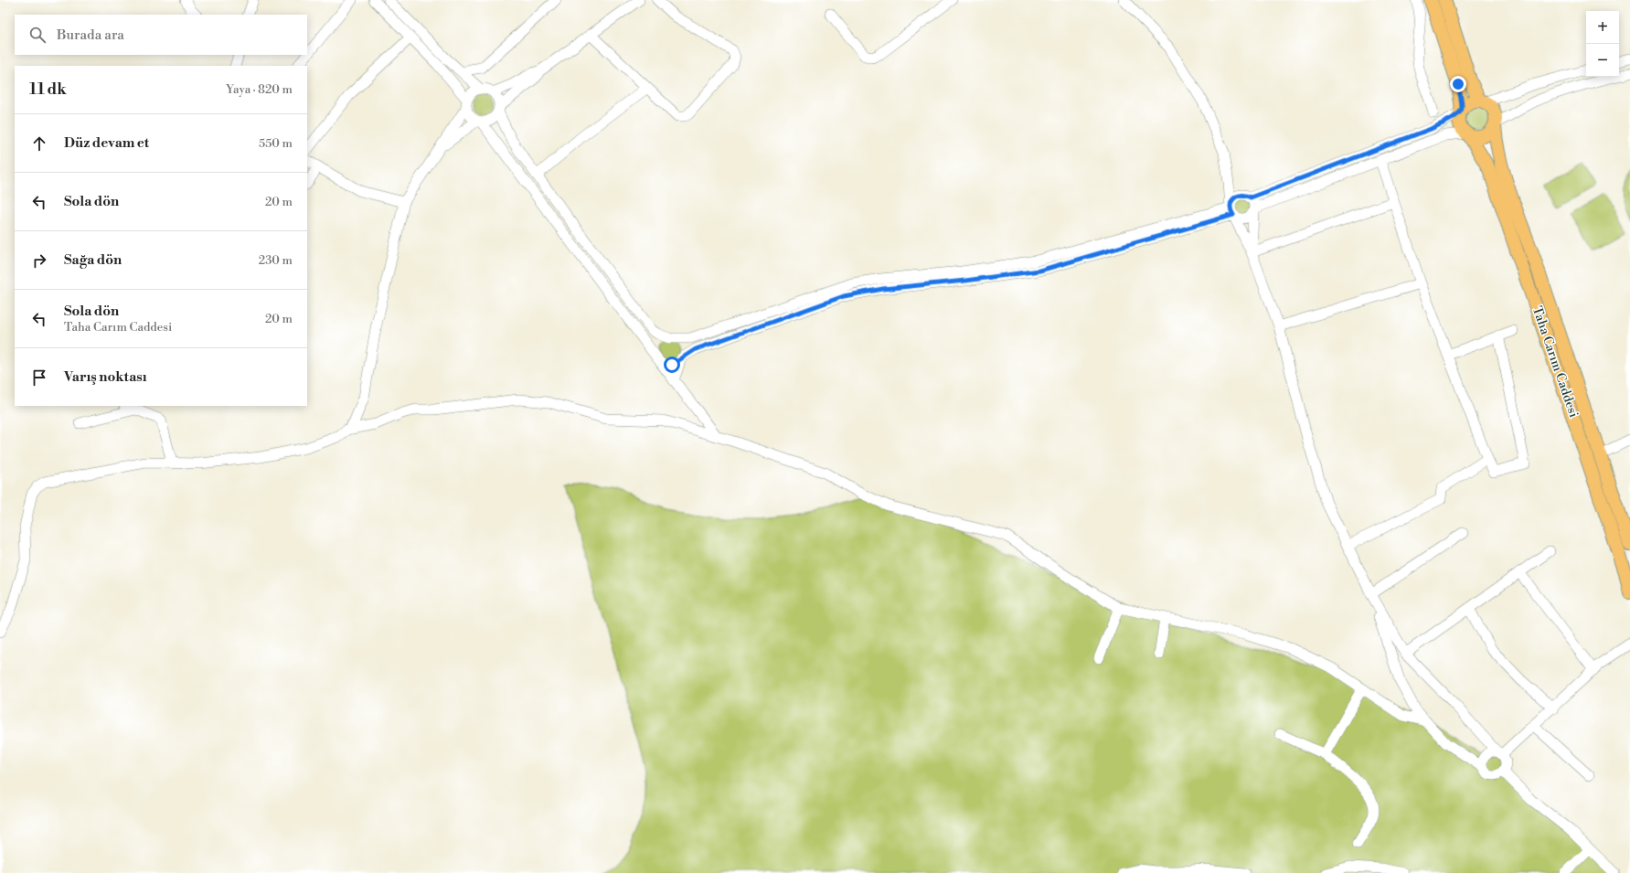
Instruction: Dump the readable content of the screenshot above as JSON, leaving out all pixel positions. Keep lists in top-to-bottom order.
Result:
{
  "streets": {
    "main road": ["Taha Carım Caddesi"]
  },
  "page": {
    "map_buttons": ["+", "−"],
    "search": "Burada ara",
    "heading": ["11 dk", "Yaya · 820 m"],
    "list": [
      ["Düz devam et", "550 m"],
      ["Sola dön", "20 m"],
      ["Sağa dön", "230 m"],
      ["Sola dön", "Taha Carım Caddesi", "20 m"],
      "Varış noktası"
    ]
  }
}
